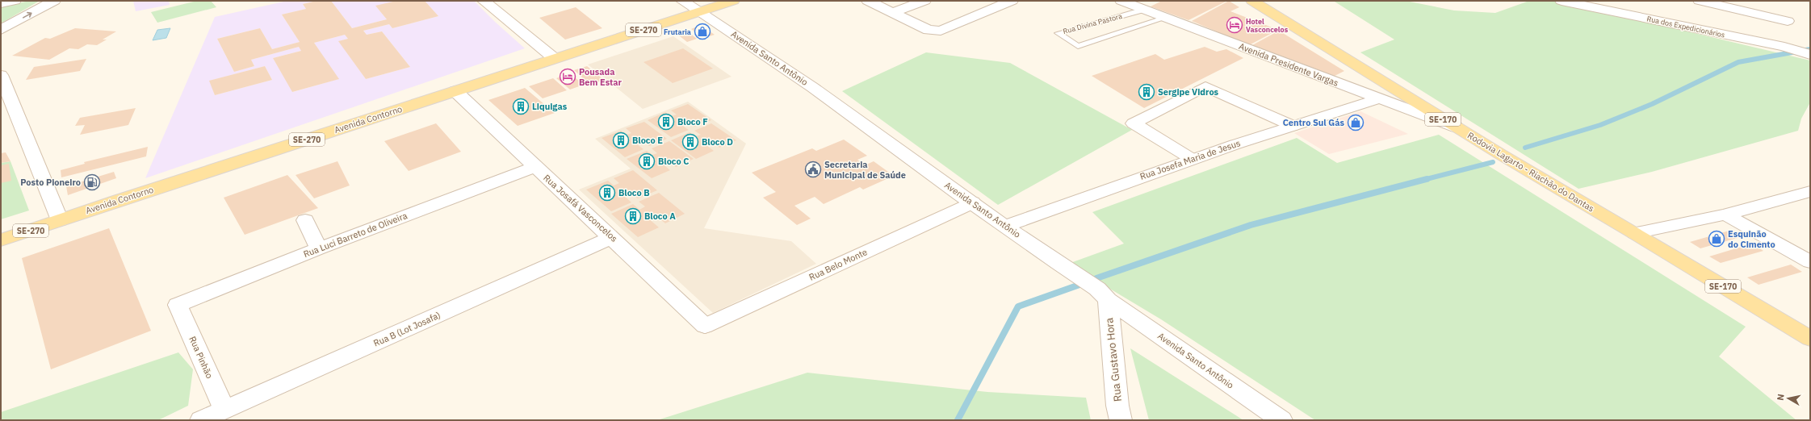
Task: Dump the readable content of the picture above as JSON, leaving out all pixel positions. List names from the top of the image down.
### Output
{
  "streets": {
    "main road": [
      "SE-270",
      "Avenida Contorno",
      "SE-170",
      "Rodovia Lagarto - Riachão do Dantas"
    ],
    "street": [
      "Rua dos Expedicionários",
      "Avenida Santo Antônio",
      "Avenida Presidente Vargas",
      "Rua Josefa Maria de Jesus",
      "Rua Josafá Vasconcelos",
      "Rua Luci Barreto de Oliveira",
      "Rua Belo Monte",
      "Rua B (Lot Josafa)",
      "Rua Pinhão",
      "Rua Gustavo Hora"
    ],
    "lane": ["Rua Divina Pastora"]
  },
  "crossings": [
    ["Rua Divina Pastora", "Avenida Presidente Vargas"],
    ["SE-270", "Avenida Contorno"],
    ["Avenida Santo Antônio", "Avenida Contorno"],
    ["Avenida Santo Antônio", "Rua Josefa Maria de Jesus"],
    ["Avenida Santo Antônio", "Rua Belo Monte"],
    ["Avenida Santo Antônio", "Rua Gustavo Hora"],
    ["Avenida Presidente Vargas", "Rua Josefa Maria de Jesus"],
    ["Avenida Presidente Vargas", "Rodovia Lagarto - Riachão do Dantas"],
    ["Avenida Contorno", "Rua Josafá Vasconcelos"],
    ["Rua Josafá Vasconcelos", "Rua Luci Barreto de Oliveira"],
    ["Rua Josafá Vasconcelos", "Rua Belo Monte"],
    ["Rua Josafá Vasconcelos", "Rua B (Lot Josafa)"],
    ["Rua Luci Barreto de Oliveira", "Rua Pinhão"],
    ["Rua B (Lot Josafa)", "Rua Pinhão"]
  ],
  "places": {
    "hotel": ["Hotel Vasconcelos", "Pousada Bem Estar"],
    "shop": ["Frutaria", "Centro Sul Gás", "Esquinão do Cimento"],
    "building": [
      "Sergipe Vidros",
      "Liquigas",
      "Bloco F",
      "Bloco E",
      "Bloco D",
      "Bloco C",
      "Bloco B",
      "Bloco A"
    ],
    "public building": ["Secretaria Municipal de Saúde"],
    "fuel station": ["Posto Pioneiro"]
  },
  "north": "left"
}
